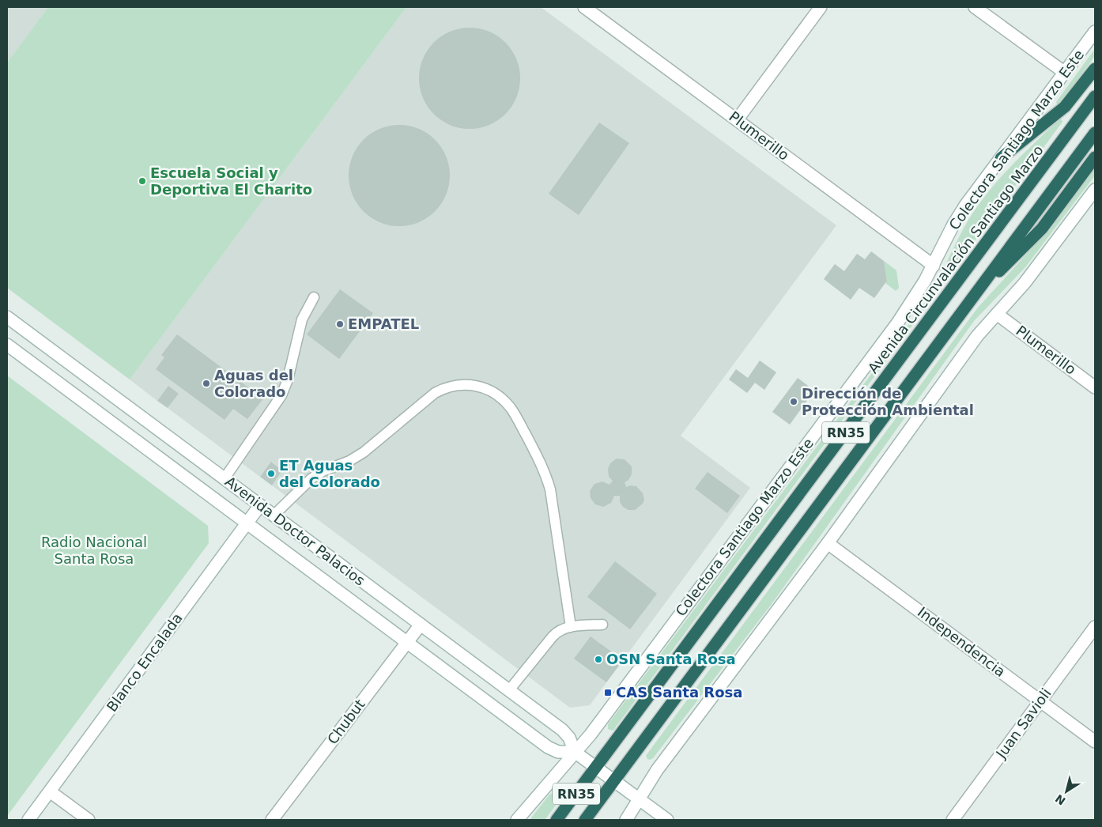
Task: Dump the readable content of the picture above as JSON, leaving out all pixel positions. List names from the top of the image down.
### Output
{
  "streets": {
    "highway": ["Avenida Circunvalación Santiago Marzo", "RN35"],
    "street": [
      "Plumerillo",
      "Colectora Santiago Marzo Este",
      "Avenida Doctor Palacios",
      "Independencia",
      "Blanco Encalada",
      "Chubut",
      "Juan Savioli"
    ]
  },
  "crossings": [
    ["Plumerillo", "Colectora Santiago Marzo Este"],
    ["Colectora Santiago Marzo Este", "Avenida Doctor Palacios"],
    ["Avenida Circunvalación Santiago Marzo", "Avenida Doctor Palacios"],
    ["RN35", "Avenida Doctor Palacios"],
    ["Avenida Doctor Palacios", "Blanco Encalada"],
    ["Avenida Doctor Palacios", "Chubut"],
    ["Independencia", "Juan Savioli"]
  ],
  "parks": ["Radio Nacional Santa Rosa"],
  "places": {
    "other": [
      "Escuela Social y Deportiva El Charito",
      "EMPATEL",
      "Aguas del Colorado",
      "Dirección de Protección Ambiental",
      "ET Aguas del Colorado",
      "OSN Santa Rosa"
    ],
    "transit": ["CAS Santa Rosa"]
  },
  "north": "bottom left"
}
